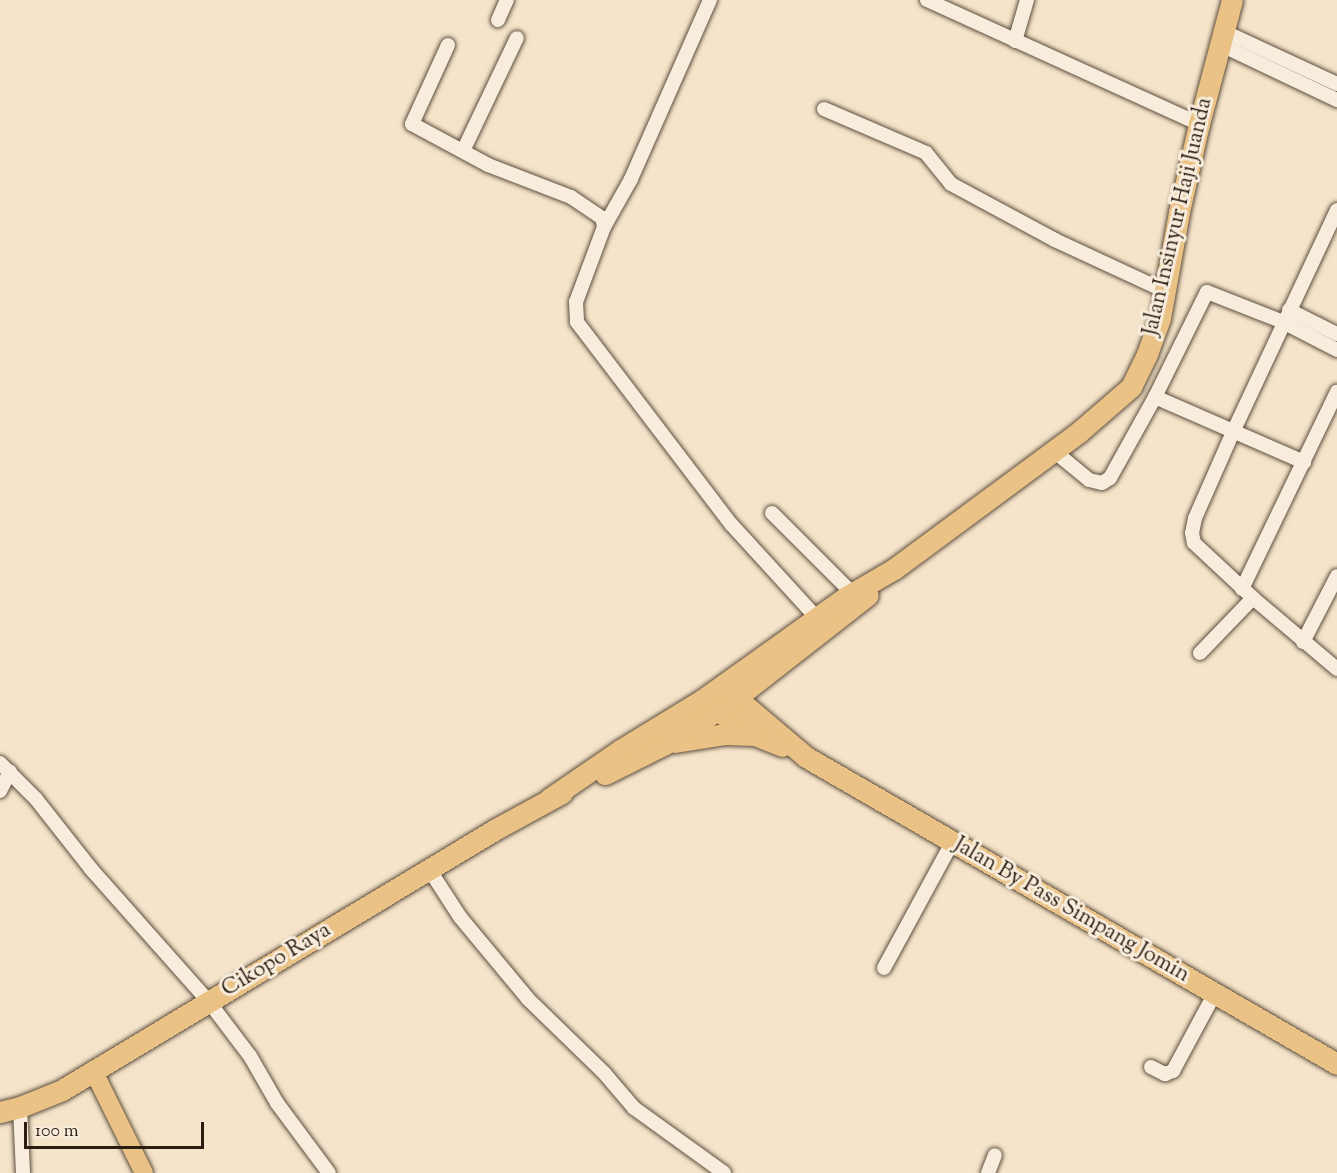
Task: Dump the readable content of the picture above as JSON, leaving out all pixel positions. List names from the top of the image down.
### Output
{
  "streets": {
    "highway": ["Jalan Insinyur Haji Juanda", "Jalan By Pass Simpang Jomin", "Cikopo Raya"]
  },
  "crossings": [
    ["Jalan Insinyur Haji Juanda", "Jalan By Pass Simpang Jomin"],
    ["Jalan By Pass Simpang Jomin", "Cikopo Raya"]
  ],
  "scale_bar": "100 m"
}
